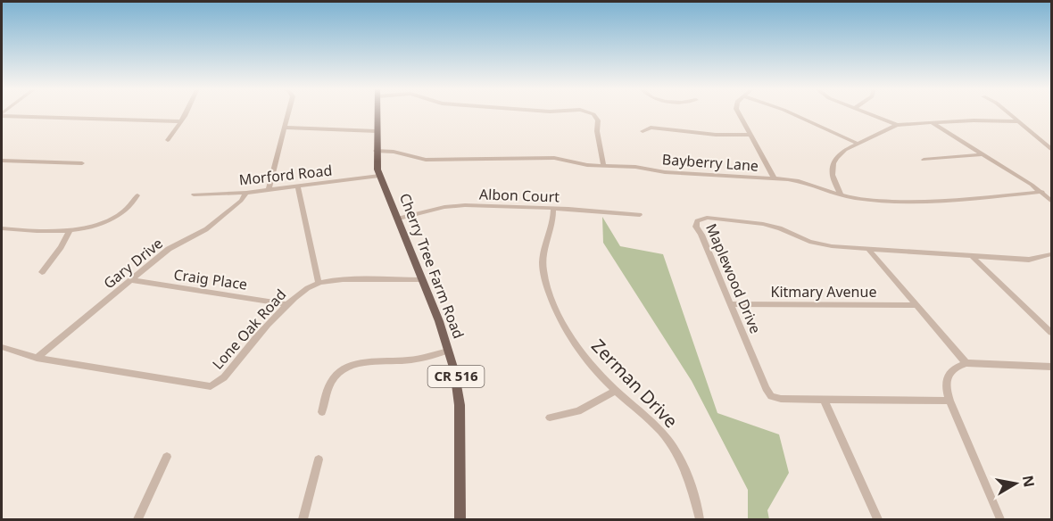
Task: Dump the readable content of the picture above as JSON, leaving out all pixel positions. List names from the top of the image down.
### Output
{
  "streets": {
    "main road": ["Cherry Tree Farm Road", "CR 516"],
    "street": [
      "Bayberry Lane",
      "Morford Road",
      "Albon Court",
      "Gary Drive",
      "Maplewood Drive",
      "Craig Place",
      "Kitmary Avenue",
      "Lone Oak Road",
      "Zerman Drive"
    ]
  },
  "crossings": [
    ["Bayberry Lane", "Cherry Tree Farm Road"],
    ["Morford Road", "Gary Drive"],
    ["Morford Road", "Cherry Tree Farm Road"],
    ["Albon Court", "Cherry Tree Farm Road"],
    ["Albon Court", "Zerman Drive"],
    ["Gary Drive", "Craig Place"],
    ["Gary Drive", "Lone Oak Road"],
    ["Cherry Tree Farm Road", "Lone Oak Road"],
    ["Maplewood Drive", "Kitmary Avenue"],
    ["Craig Place", "Lone Oak Road"]
  ],
  "north": "right"
}
